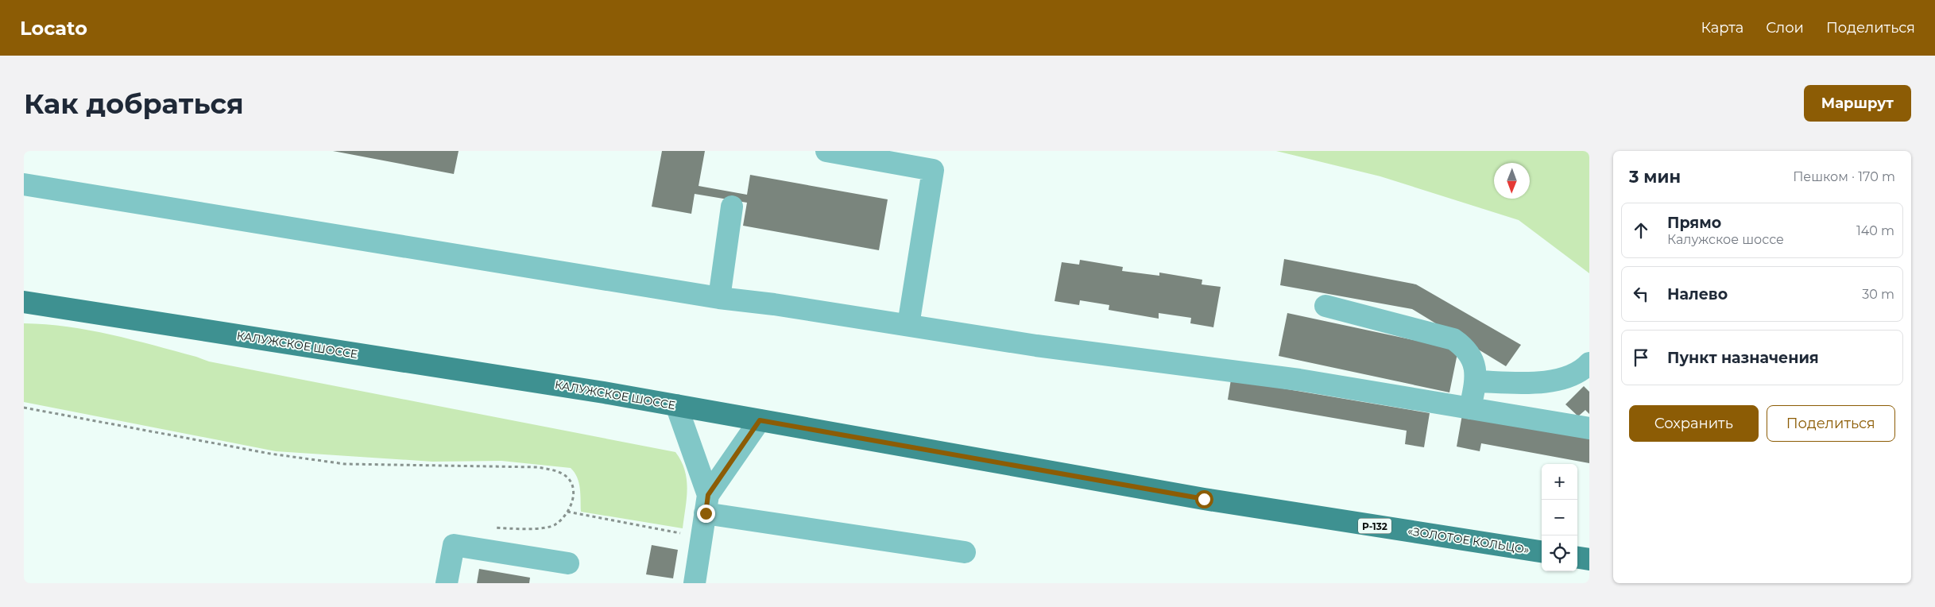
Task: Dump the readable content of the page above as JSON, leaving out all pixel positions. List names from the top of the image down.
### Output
{
  "streets": {
    "main road": ["КАЛУЖСКОЕ ШОССЕ", "Р-132", "«ЗОЛОТОЕ КОЛЬЦО»"]
  },
  "crossings": [
    ["КАЛУЖСКОЕ ШОССЕ", "«ЗОЛОТОЕ КОЛЬЦО»"]
  ],
  "north": "bottom",
  "page": {
    "header": "Locato",
    "nav": ["Карта", "Слои", "Поделиться"],
    "buttons": [
      "Маршрут",
      ["Сохранить", "Поделиться"]
    ],
    "title": "Как добраться",
    "heading": ["3 мин", "Пешком · 170 m"],
    "list": [
      ["Прямо", "Калужское шоссе", "140 m"],
      ["Налево", "30 m"],
      "Пункт назначения"
    ],
    "map_buttons": ["+", "−"]
  }
}
